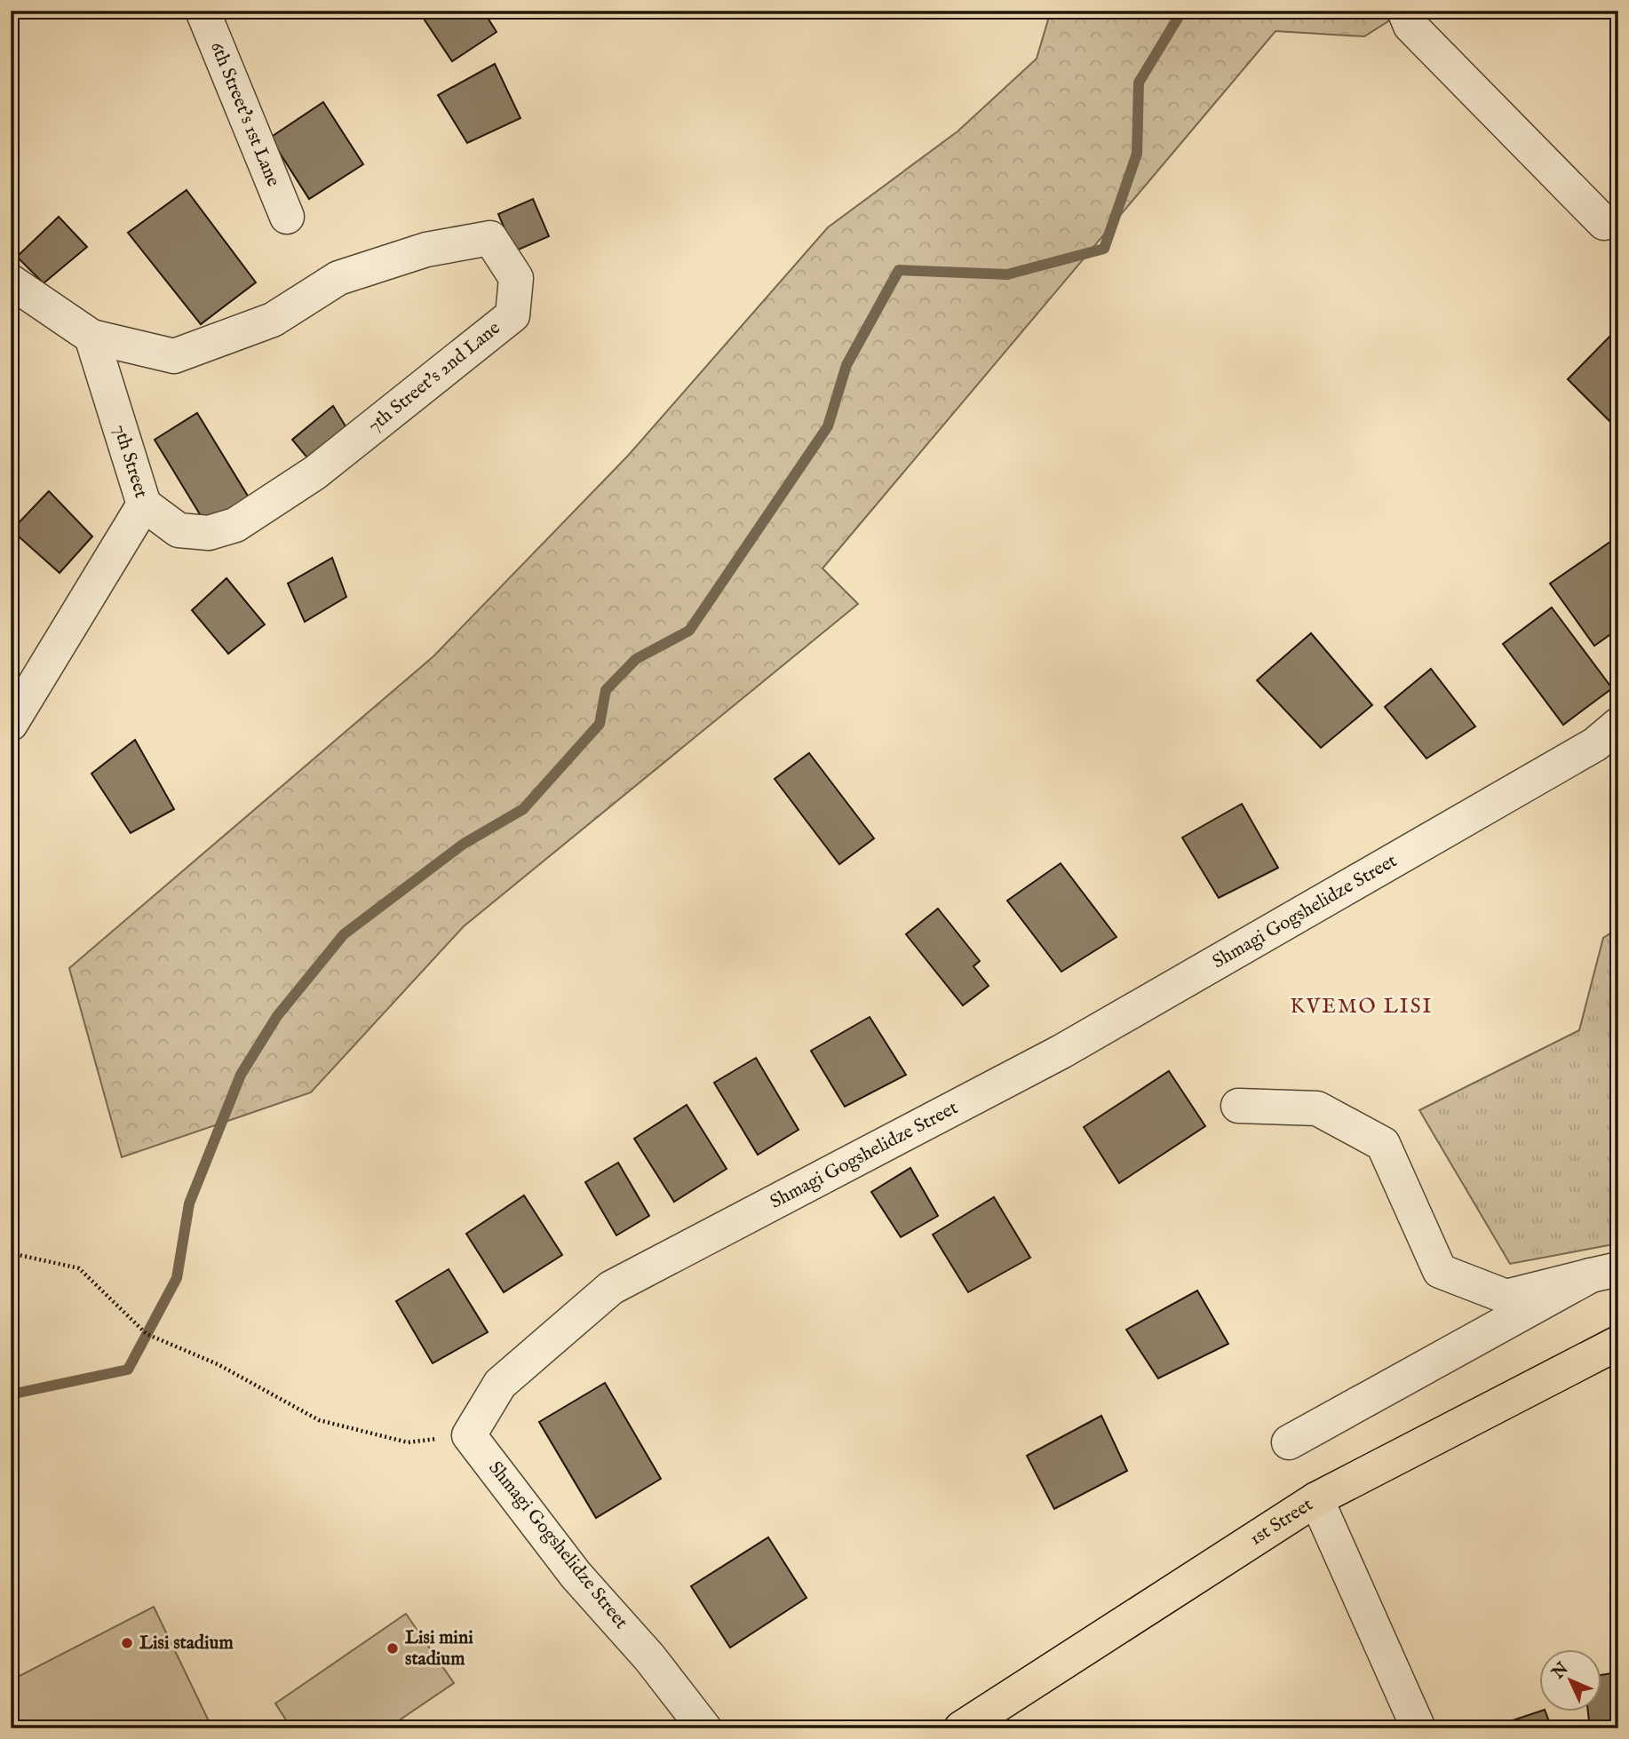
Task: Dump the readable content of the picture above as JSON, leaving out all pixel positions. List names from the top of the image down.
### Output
{
  "streets": {
    "main road": ["1st Street"],
    "street": [
      "6th Street's 1st Lane",
      "7th Street's 2nd Lane",
      "7th Street",
      "Shmagi Gogshelidze Street"
    ]
  },
  "crossings": [
    ["7th Street's 2nd Lane", "7th Street"]
  ],
  "districts": ["KVEMO LISI"],
  "places": ["Lisi stadium", "Lisi mini stadium"],
  "north": "top left"
}
